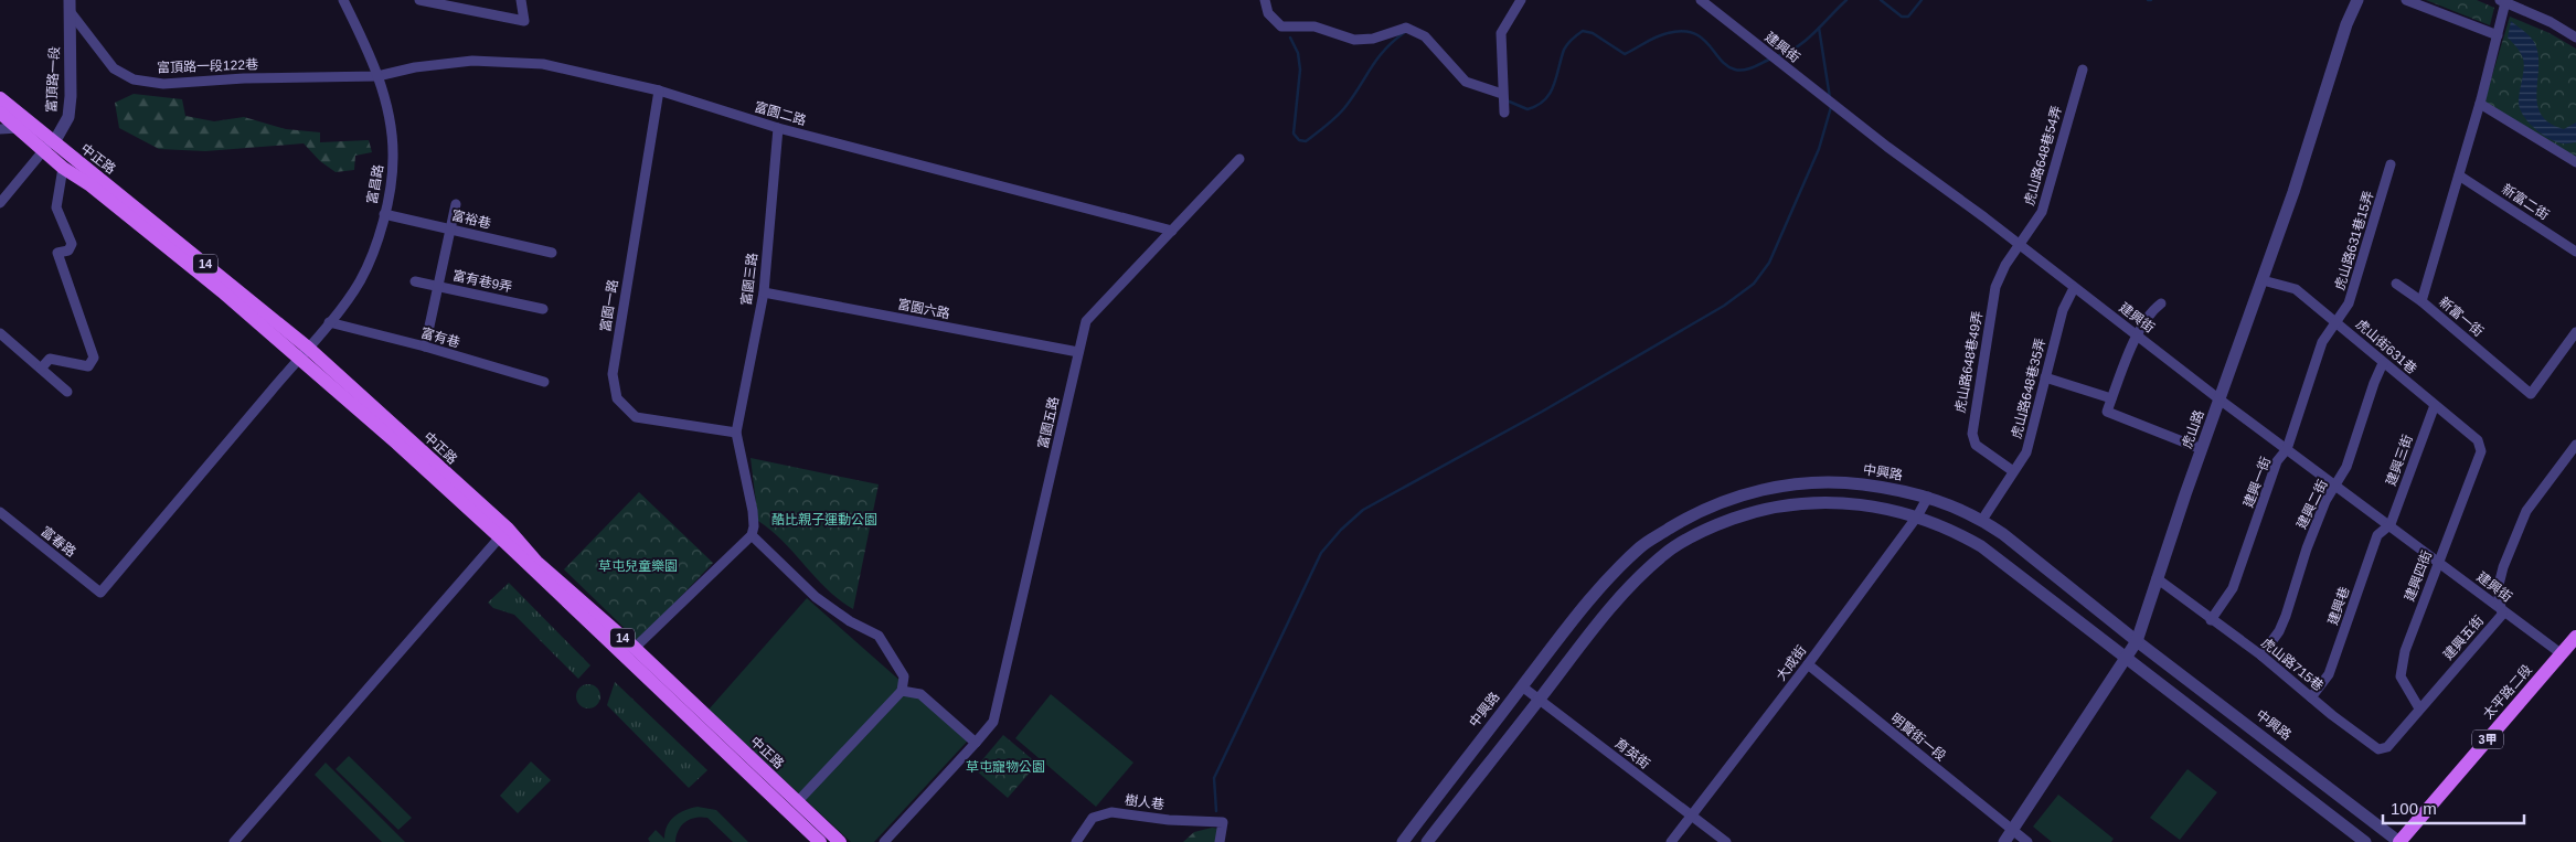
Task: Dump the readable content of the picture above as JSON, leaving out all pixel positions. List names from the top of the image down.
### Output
{
  "streets": {
    "main road": [
      "中正路",
      "14",
      "太平路二段",
      "3甲"
    ],
    "street": [
      "建興街",
      "富頂路一段122巷",
      "富頂路一段",
      "富園二路",
      "虎山路648巷54弄",
      "富昌路",
      "新富二街",
      "富裕巷",
      "虎山路631巷15弄",
      "富園三路",
      "富有巷9弄",
      "富園一路",
      "富園六路",
      "新富一街",
      "富有巷",
      "虎山街631巷",
      "虎山路648巷49弄",
      "虎山路648巷35弄",
      "富園五路",
      "虎山路",
      "建興三街",
      "中興路",
      "建興一街",
      "建興二街",
      "富春路",
      "建興四街",
      "建興巷",
      "建興五街",
      "大成街",
      "虎山路715巷",
      "明賢街一段",
      "育英街",
      "樹人巷"
    ]
  },
  "crossings": [
    ["建興街", "虎山路648巷54弄"],
    ["建興街", "虎山路648巷49弄"],
    ["建興街", "虎山路648巷35弄"],
    ["建興街", "虎山路"],
    ["建興街", "建興三街"],
    ["建興街", "建興一街"],
    ["建興街", "建興二街"],
    ["建興街", "建興四街"],
    ["建興街", "建興巷"],
    ["建興街", "建興五街"],
    ["建興街", "太平路二段"],
    ["富頂路一段122巷", "富頂路一段"],
    ["富頂路一段122巷", "富園二路"],
    ["富頂路一段122巷", "富昌路"],
    ["富頂路一段", "中正路"],
    ["富園二路", "富昌路"],
    ["富園二路", "富園三路"],
    ["富園二路", "富園一路"],
    ["富園二路", "富園五路"],
    ["虎山路648巷54弄", "虎山路648巷49弄"],
    ["中正路", "富昌路"],
    ["富昌路", "富裕巷"],
    ["富昌路", "富有巷"],
    ["富昌路", "富春路"],
    ["新富二街", "新富一街"],
    ["虎山路631巷15弄", "虎山街631巷"],
    ["虎山路631巷15弄", "建興一街"],
    ["富園三路", "富園一路"],
    ["富園三路", "富園六路"],
    ["富園六路", "富園五路"],
    ["虎山街631巷", "虎山路"],
    ["虎山街631巷", "建興三街"],
    ["虎山街631巷", "建興一街"],
    ["虎山街631巷", "建興二街"],
    ["虎山街631巷", "建興四街"],
    ["虎山路648巷49弄", "虎山路648巷35弄"],
    ["虎山路648巷35弄", "中興路"],
    ["虎山路", "中興路"],
    ["虎山路", "虎山路715巷"],
    ["虎山路", "明賢街一段"],
    ["建興三街", "建興巷"],
    ["中興路", "大成街"],
    ["中興路", "太平路二段"],
    ["中興路", "育英街"],
    ["建興一街", "虎山路715巷"],
    ["建興二街", "虎山路715巷"],
    ["建興四街", "建興五街"],
    ["建興巷", "虎山路715巷"],
    ["建興五街", "虎山路715巷"],
    ["大成街", "明賢街一段"],
    ["大成街", "育英街"]
  ],
  "parks": ["酷比親子運動公園", "草屯兒童樂園", "草屯寵物公園"],
  "scale_bar": "100 m"
}
